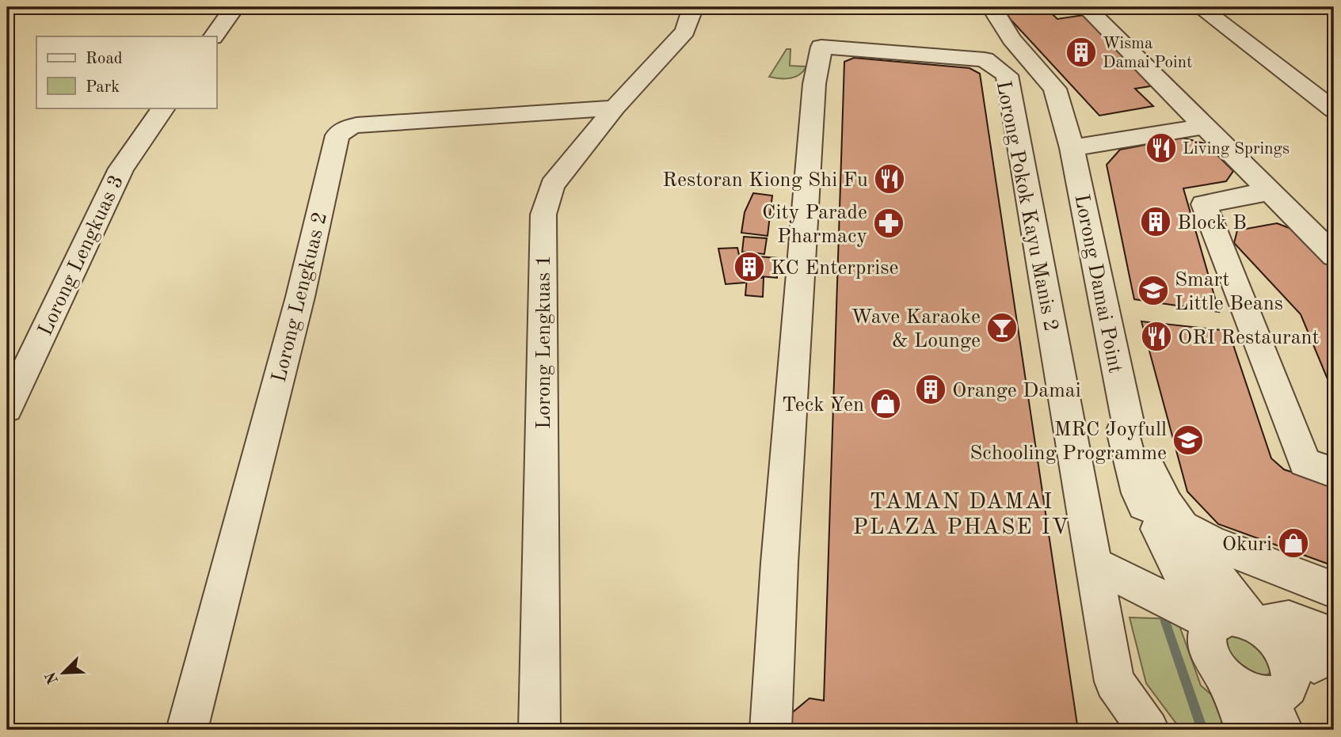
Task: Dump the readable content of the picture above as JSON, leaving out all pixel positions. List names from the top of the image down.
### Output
{
  "streets": {
    "street": [
      "Lorong Pokok Kayu Manis 2",
      "Lorong Lengkuas 3",
      "Lorong Damai Point",
      "Lorong Lengkuas 2",
      "Lorong Lengkuas 1"
    ]
  },
  "crossings": [
    ["Lorong Lengkuas 2", "Lorong Lengkuas 1"]
  ],
  "districts": ["TAMAN DAMAI PLAZA PHASE IV"],
  "places": {
    "building": [
      "Wisma Damai Point",
      "Block B",
      "KC Enterprise",
      "Orange Damai"
    ],
    "restaurant": ["Living Springs", "Restoran Kiong Shi Fu", "ORI Restaurant"],
    "pharmacy": ["City Parade Pharmacy"],
    "school or university": ["Smart Little Beans", "MRC Joyfull Schooling Programme"],
    "bar": ["Wave Karaoke & Lounge"],
    "shop": ["Teck Yen", "Okuri"]
  },
  "legend": ["Road", "Park"],
  "north": "bottom left"
}
